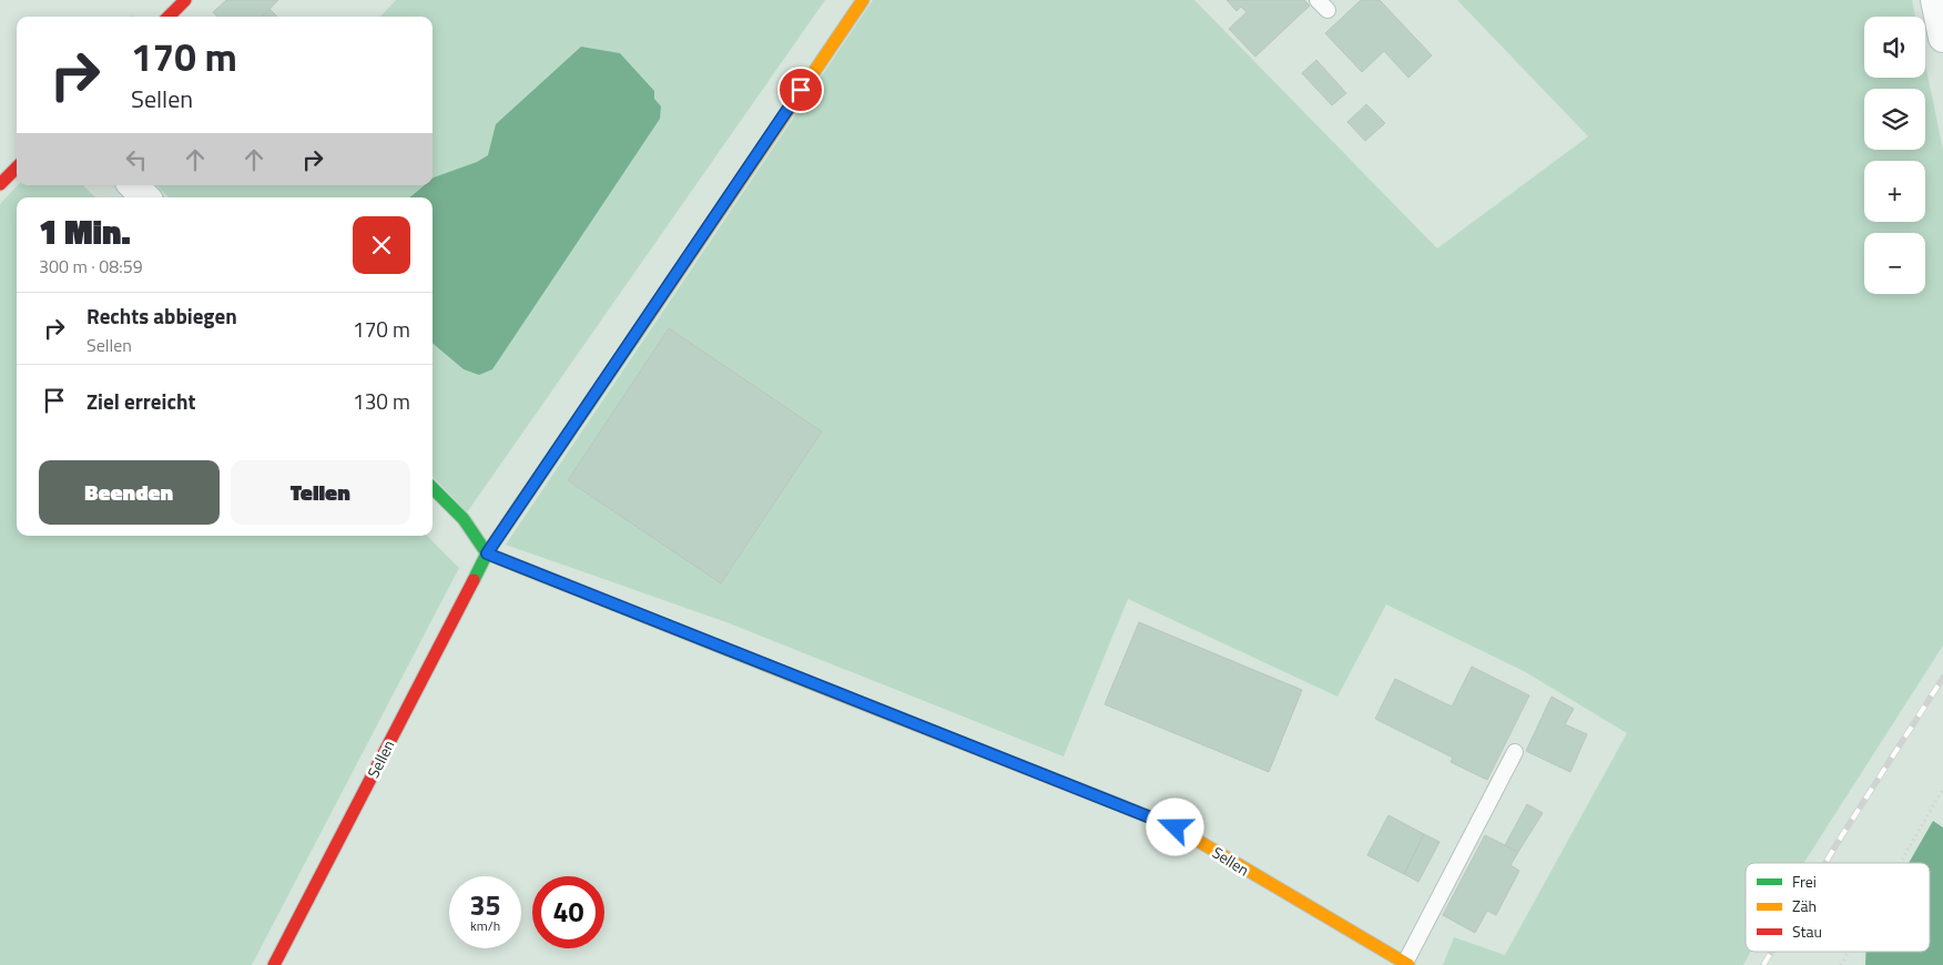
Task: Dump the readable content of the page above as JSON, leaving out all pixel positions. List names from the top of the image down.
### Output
{
  "streets": {
    "street": ["Sellen"]
  },
  "legend": ["Frei", "Zäh", "Stau"],
  "page": {
    "map_buttons": ["+", "−"],
    "turn": ["170 m", "Sellen"],
    "heading": ["1 Min.", "300 m · 08:59"],
    "list": [
      {
        "name": "Rechts abbiegen",
        "note": "Sellen",
        "value": "170 m"
      },
      {
        "name": "Ziel erreicht",
        "value": "130 m"
      }
    ],
    "buttons": ["Beenden", "Teilen"],
    "speed": "35 km/h",
    "limit": "40"
  }
}
